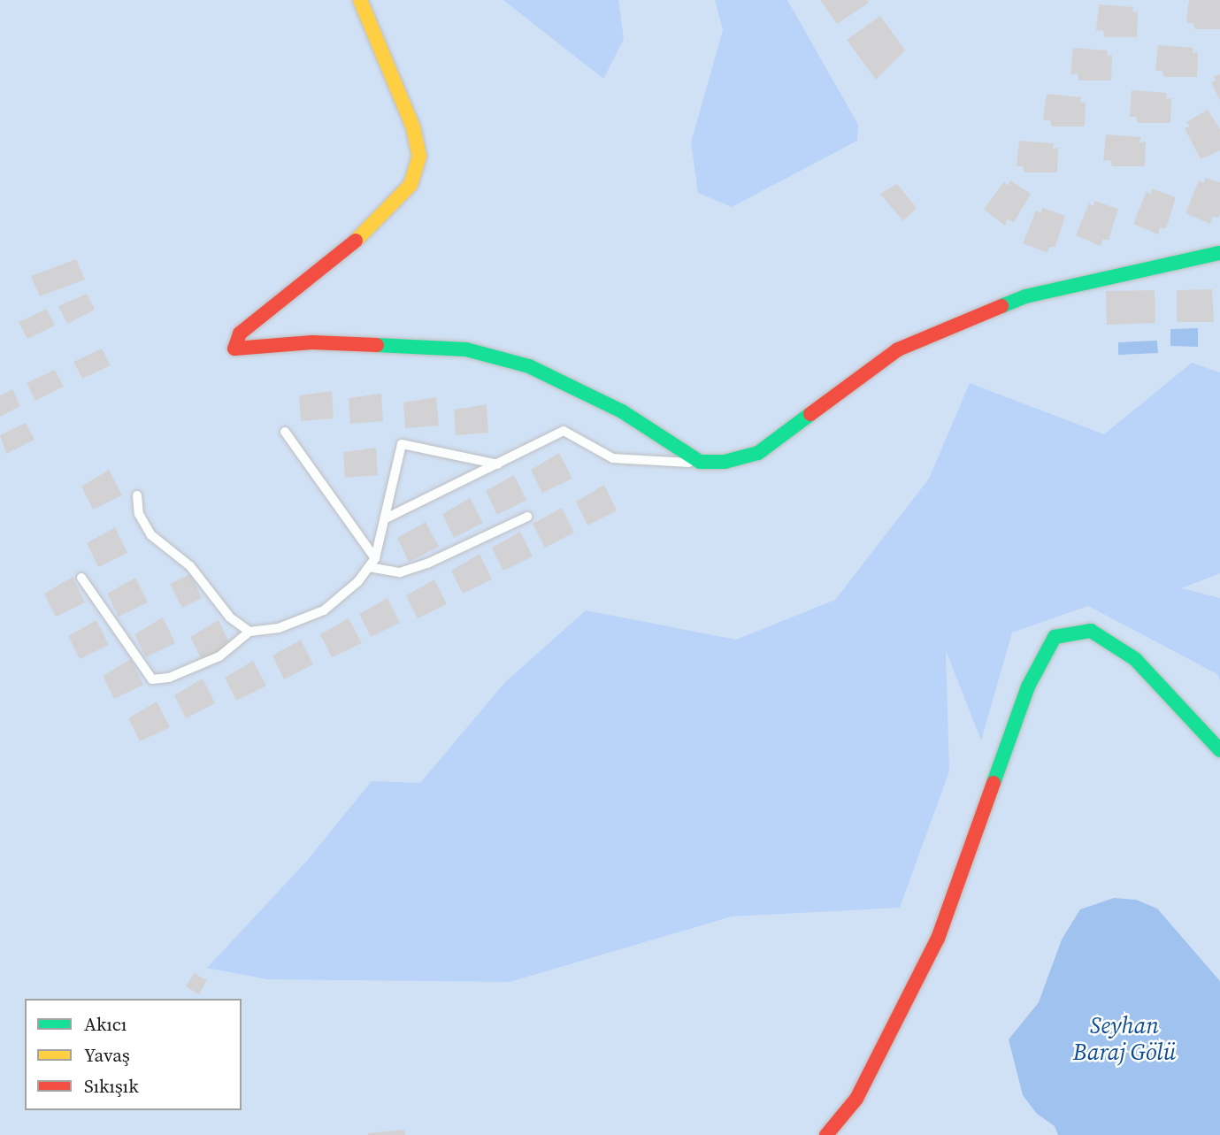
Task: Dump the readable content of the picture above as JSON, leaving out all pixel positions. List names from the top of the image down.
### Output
{
  "water": ["Seyhan Baraj Gölü"],
  "legend": ["Akıcı", "Yavaş", "Sıkışık"]
}
